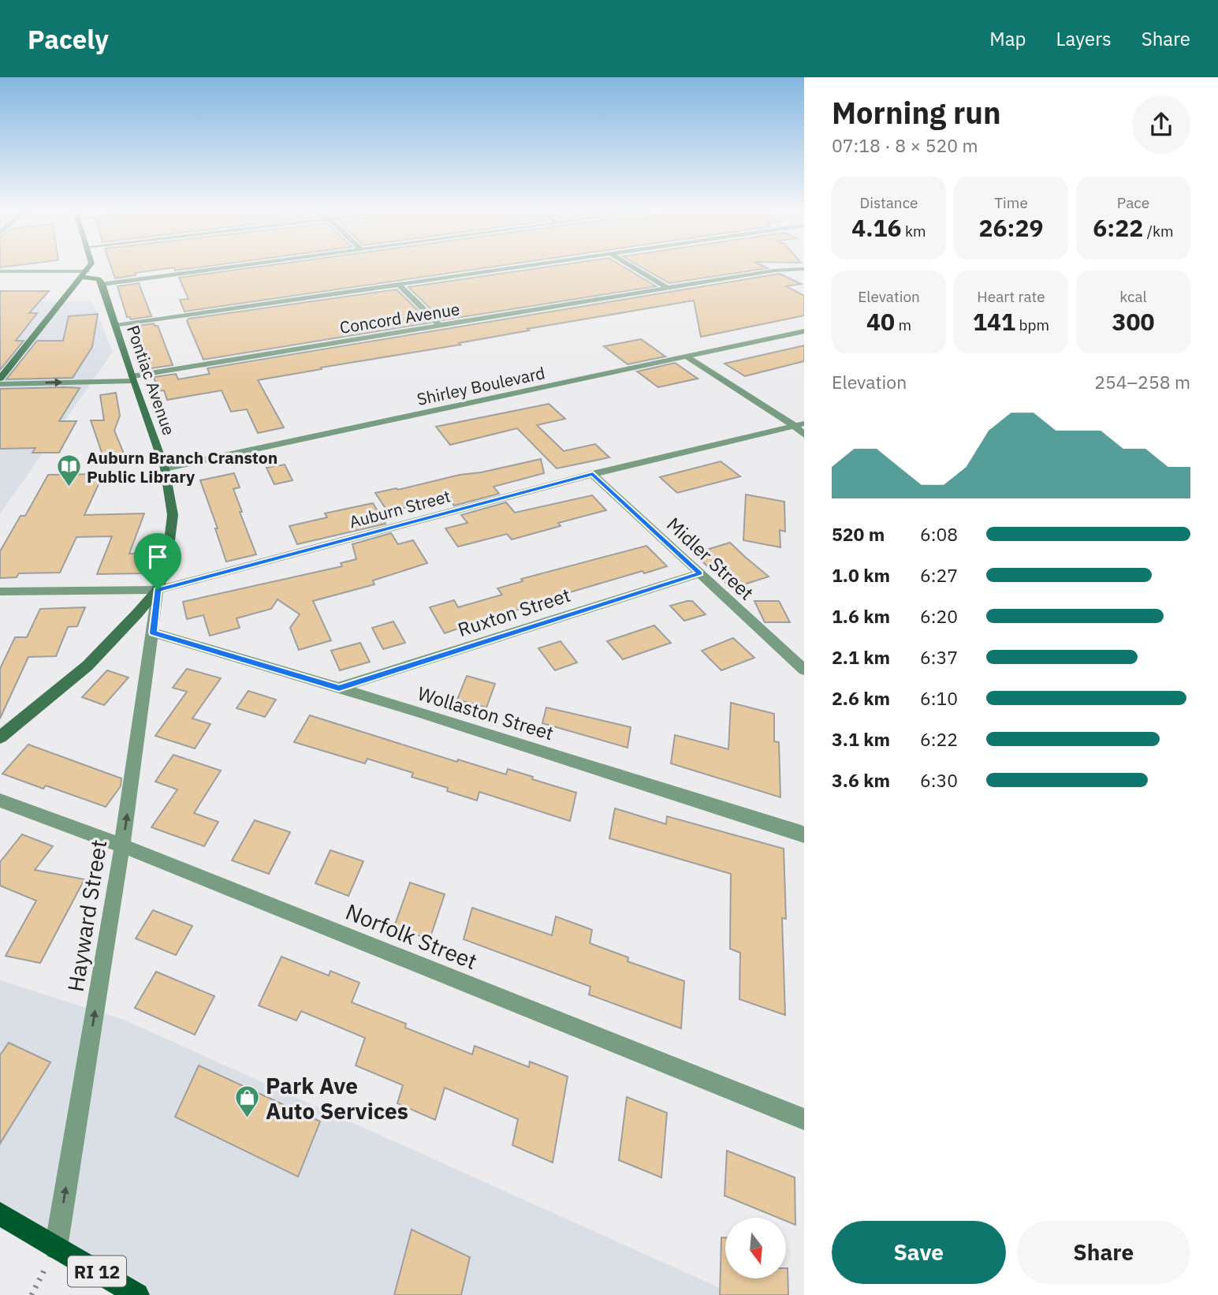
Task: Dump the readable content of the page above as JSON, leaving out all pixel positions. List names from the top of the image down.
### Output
{
  "streets": {
    "main road": ["RI 12"],
    "street": [
      "Concord Avenue",
      "Pontiac Avenue",
      "Shirley Boulevard",
      "Auburn Street",
      "Midler Street",
      "Ruxton Street",
      "Wollaston Street",
      "Hayward Street",
      "Norfolk Street"
    ]
  },
  "crossings": [
    ["Concord Avenue", "Pontiac Avenue"],
    ["Pontiac Avenue", "Shirley Boulevard"],
    ["Pontiac Avenue", "Auburn Street"],
    ["Pontiac Avenue", "Hayward Street"],
    ["Auburn Street", "Midler Street"],
    ["Auburn Street", "Hayward Street"],
    ["Midler Street", "Ruxton Street"],
    ["Ruxton Street", "Wollaston Street"],
    ["Wollaston Street", "Hayward Street"],
    ["Hayward Street", "Norfolk Street"],
    ["Hayward Street", "RI 12"]
  ],
  "one_way": ["Hayward Street"],
  "places": {
    "library": ["Auburn Branch Cranston Public Library"],
    "shop": ["Park Ave Auto Services"]
  },
  "north": "bottom",
  "page": {
    "header": "Pacely",
    "nav": ["Map", "Layers", "Share"],
    "heading": ["Morning run", "07:18 · 8 × 520 m"],
    "stats": [
      ["Distance", "4.16 km"],
      ["Time", "26:29"],
      ["Pace", "6:22 /km"],
      ["Elevation", "40 m"],
      ["Heart rate", "141 bpm"],
      ["kcal", "300"]
    ],
    "chart": ["Elevation", "254–258 m"],
    "list": [
      {
        "name": "520 m",
        "note": "6:08"
      },
      {
        "name": "1.0 km",
        "note": "6:27"
      },
      {
        "name": "1.6 km",
        "note": "6:20"
      },
      {
        "name": "2.1 km",
        "note": "6:37"
      },
      {
        "name": "2.6 km",
        "note": "6:10"
      },
      {
        "name": "3.1 km",
        "note": "6:22"
      },
      {
        "name": "3.6 km",
        "note": "6:30"
      }
    ],
    "buttons": ["Save", "Share"]
  }
}
